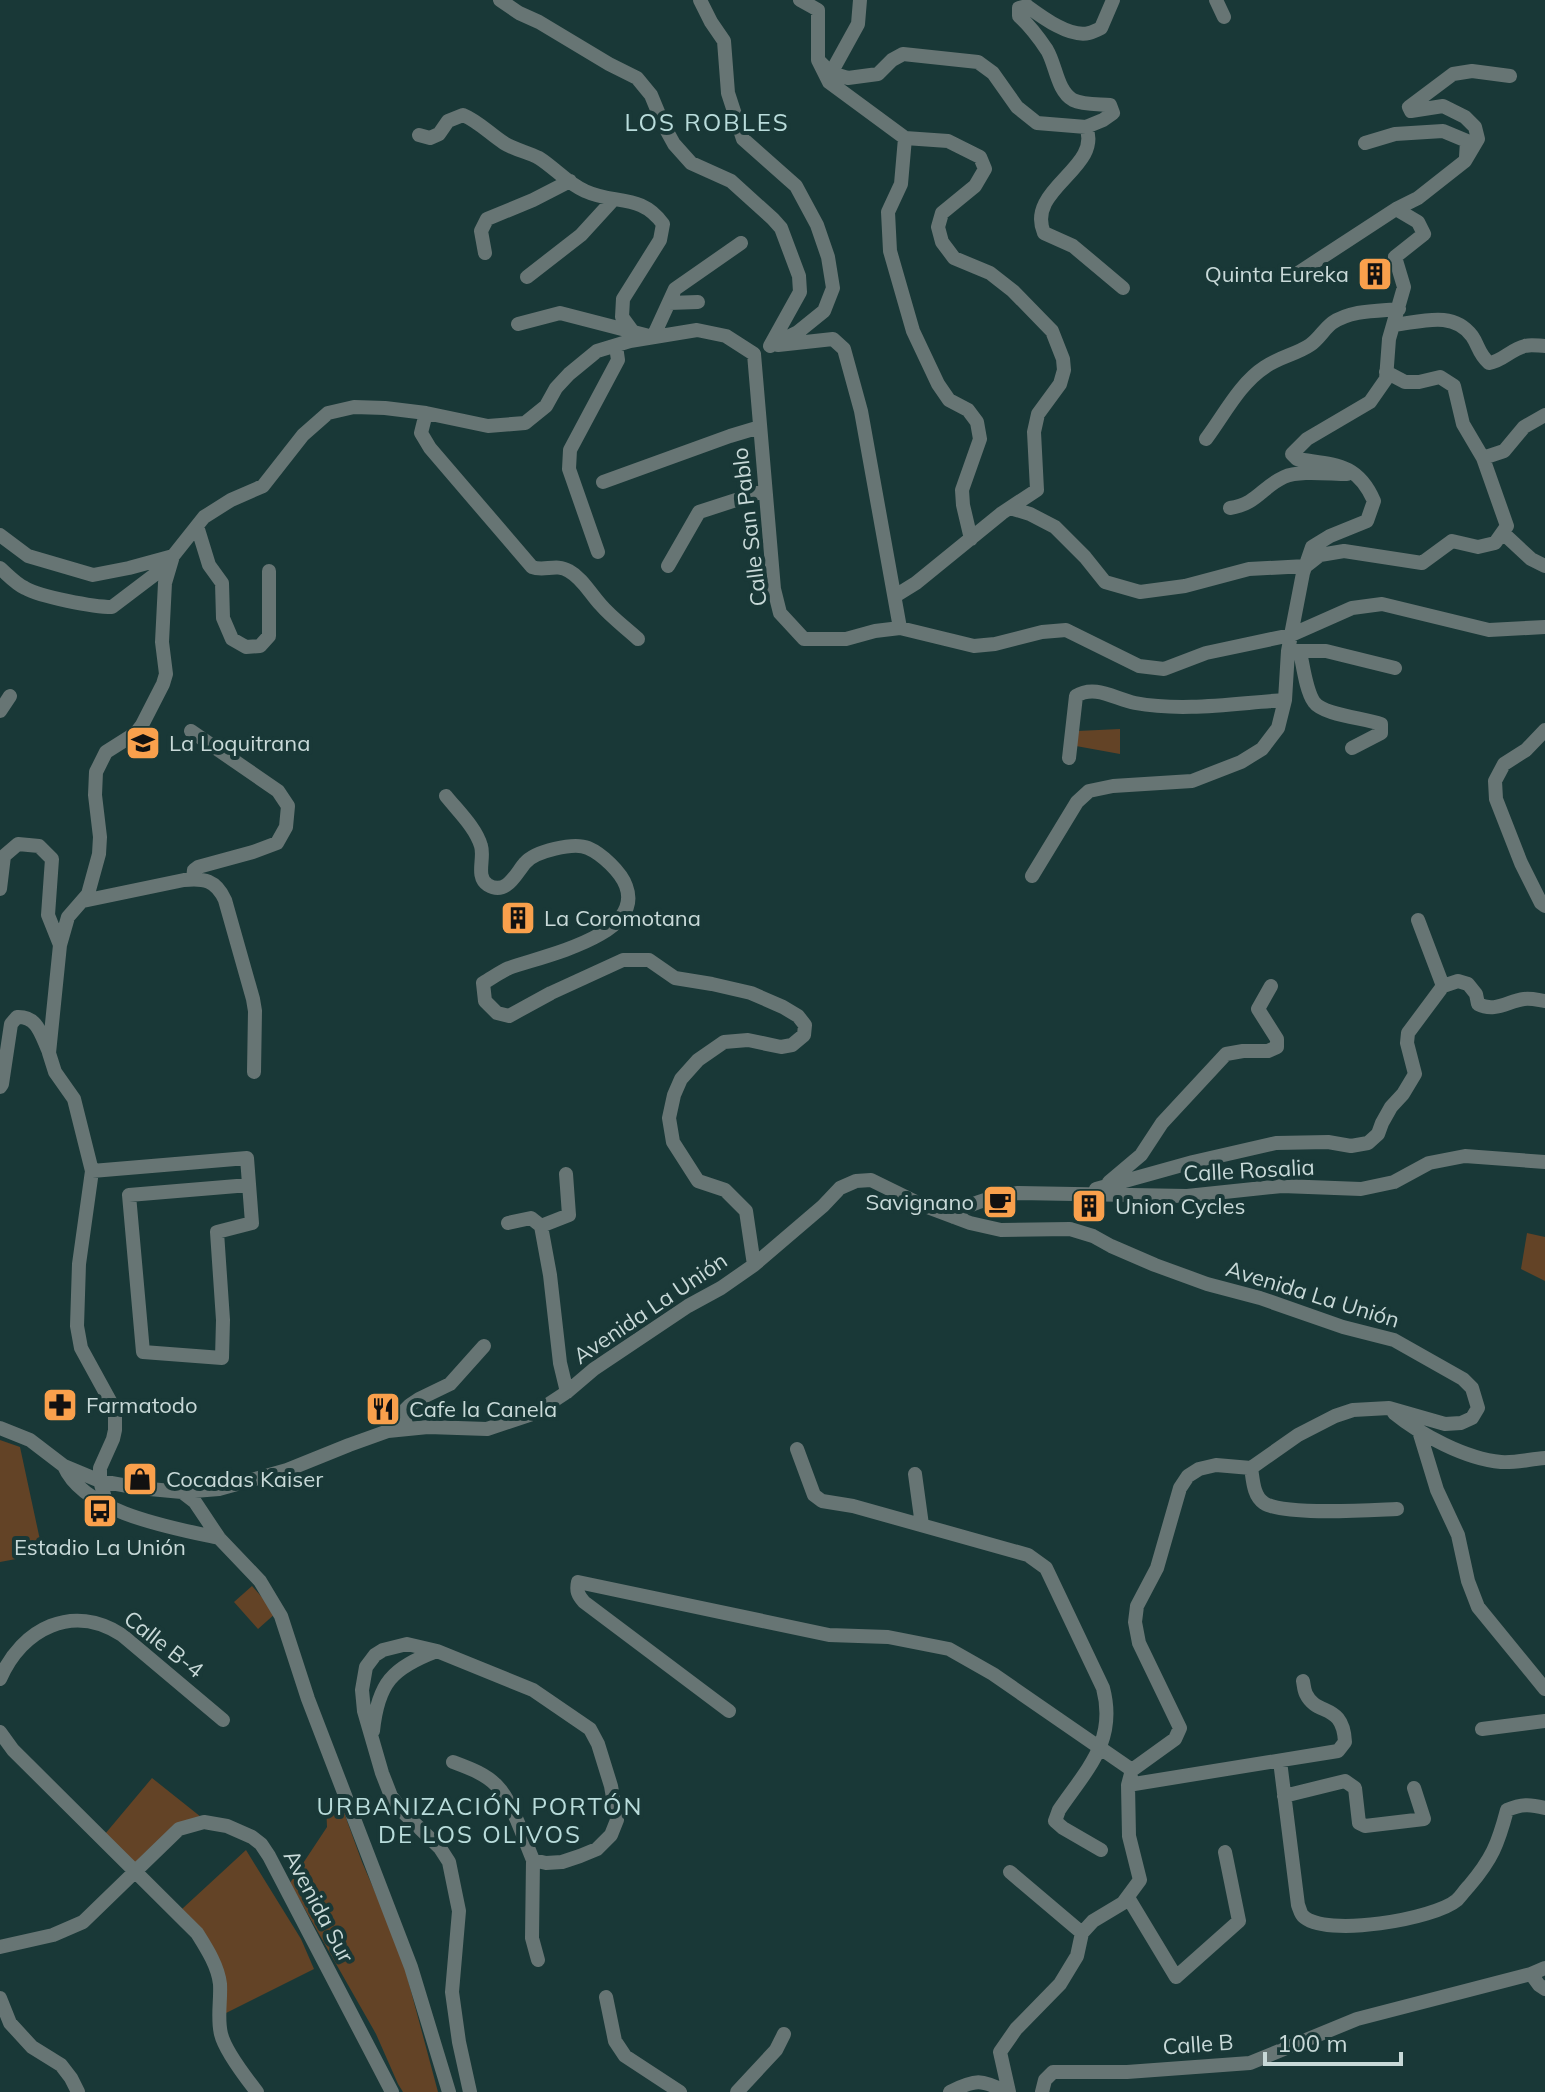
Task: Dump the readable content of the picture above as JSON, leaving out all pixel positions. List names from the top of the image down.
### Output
{
  "streets": {
    "street": [
      "Calle San Pablo",
      "Calle Rosalia",
      "Avenida La Unión",
      "Calle B-4",
      "Avenida Sur",
      "Calle B"
    ]
  },
  "crossings": [
    ["Calle Rosalia", "Avenida La Unión"]
  ],
  "districts": ["LOS ROBLES", "URBANIZACIÓN PORTÓN DE LOS OLIVOS"],
  "places": {
    "building": ["Quinta Eureka", "La Coromotana", "Union Cycles"],
    "school or university": ["La Loquitrana"],
    "cafe": ["Savignano"],
    "pharmacy": ["Farmatodo"],
    "restaurant": ["Cafe la Canela"],
    "shop": ["Cocadas Kaiser"],
    "bus stop": ["Estadio La Unión"]
  },
  "scale_bar": "100 m"
}
